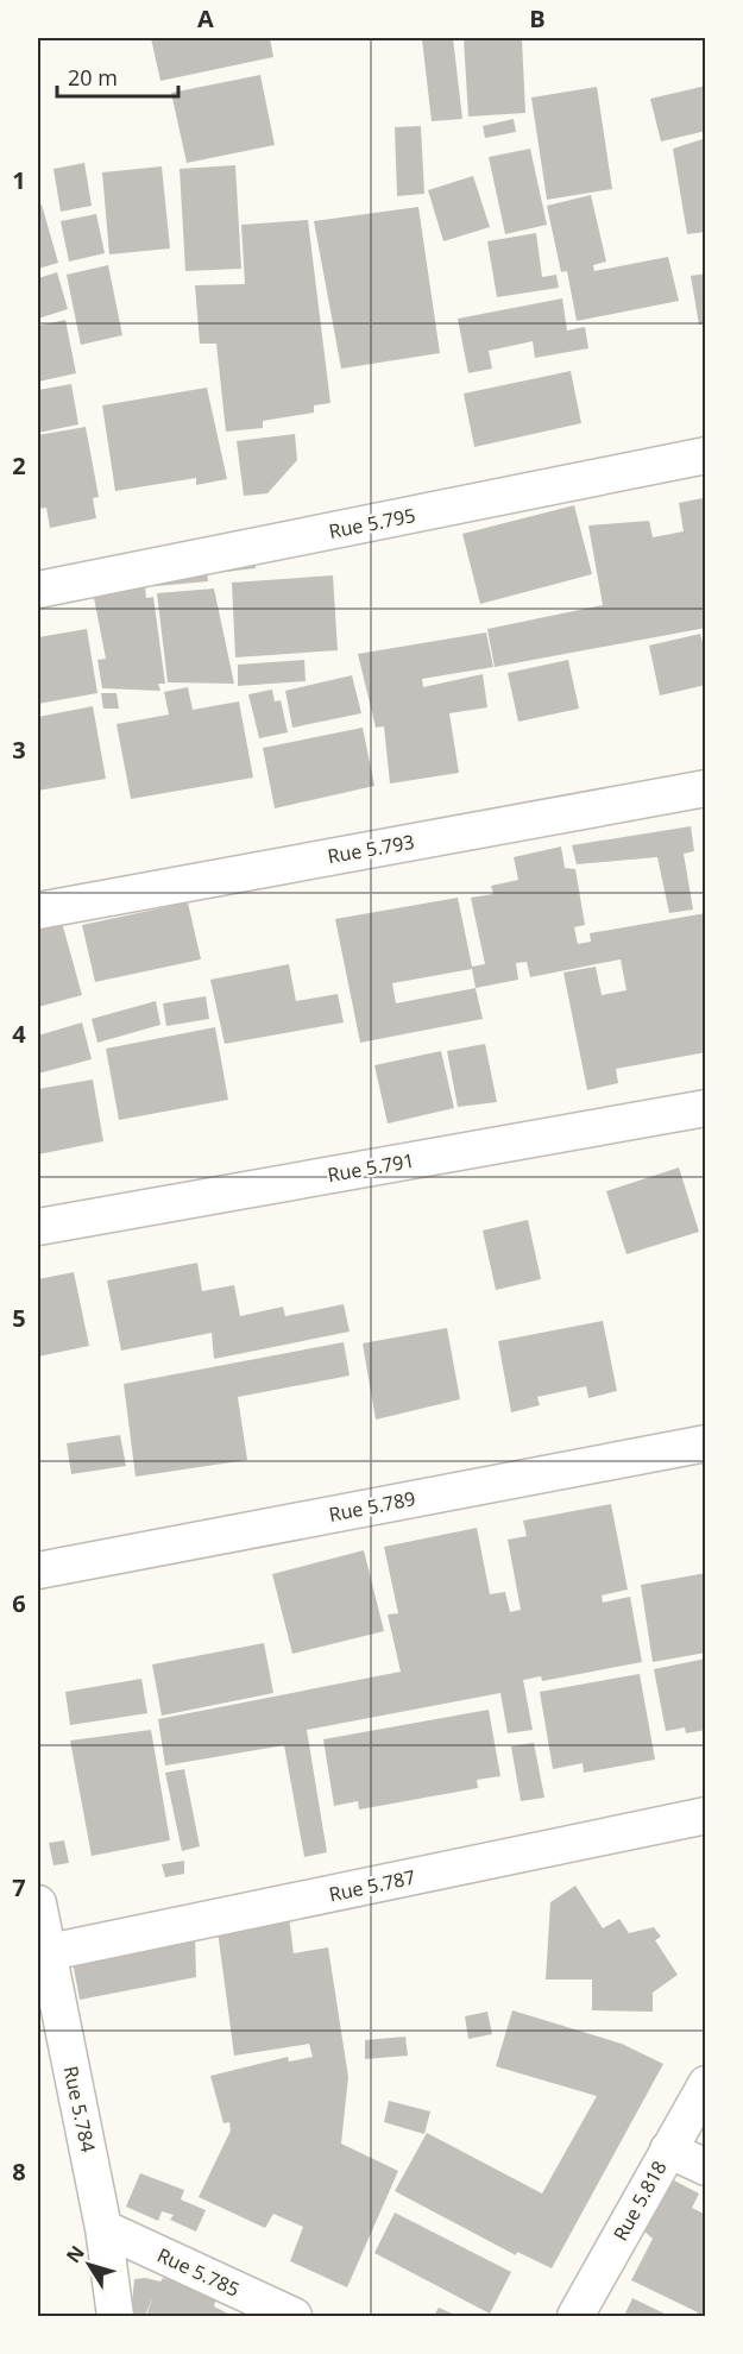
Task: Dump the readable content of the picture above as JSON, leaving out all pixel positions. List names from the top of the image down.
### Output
{
  "streets": {
    "street": [
      "Rue 5.795",
      "Rue 5.793",
      "Rue 5.791",
      "Rue 5.789",
      "Rue 5.787",
      "Rue 5.784",
      "Rue 5.818",
      "Rue 5.785"
    ]
  },
  "crossings": [
    ["Rue 5.787", "Rue 5.784"],
    ["Rue 5.784", "Rue 5.785"]
  ],
  "scale_bar": "20 m",
  "north": "top left",
  "grid": {
    "columns": ["A", "B"],
    "rows": [
      "1",
      "2",
      "3",
      "4",
      "5",
      "6",
      "7",
      "8"
    ]
  }
}
